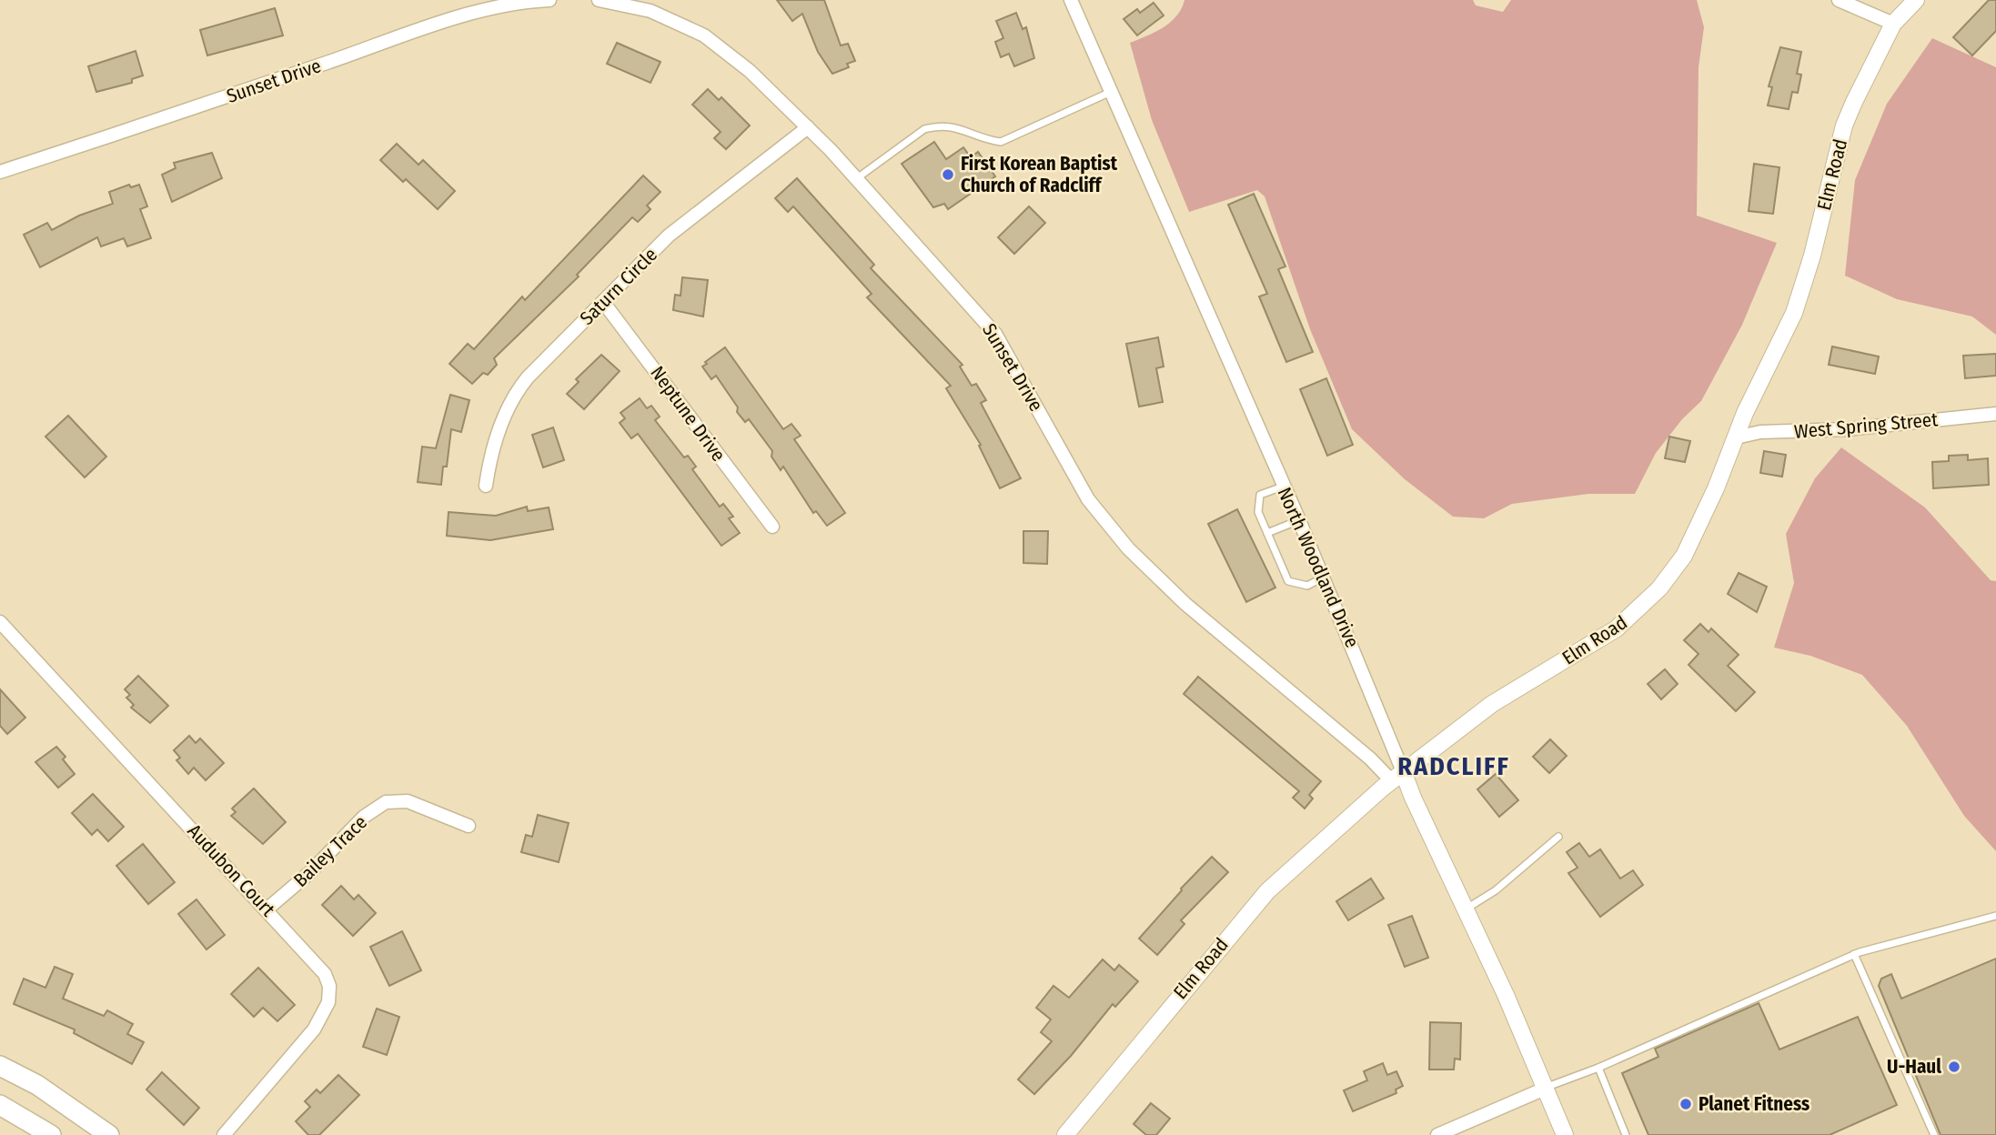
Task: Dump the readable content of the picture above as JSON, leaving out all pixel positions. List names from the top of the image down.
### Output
{
  "streets": {
    "street": [
      "Sunset Drive",
      "Elm Road",
      "Saturn Circle",
      "Neptune Drive",
      "West Spring Street",
      "North Woodland Drive",
      "Bailey Trace",
      "Audubon Court"
    ]
  },
  "crossings": [
    ["Sunset Drive", "Elm Road"],
    ["Sunset Drive", "Saturn Circle"],
    ["Sunset Drive", "North Woodland Drive"],
    ["Elm Road", "West Spring Street"],
    ["Elm Road", "North Woodland Drive"],
    ["Saturn Circle", "Neptune Drive"],
    ["Bailey Trace", "Audubon Court"]
  ],
  "districts": ["RADCLIFF"],
  "places": ["First Korean Baptist Church of Radcliff", "U-Haul", "Planet Fitness"]
}
